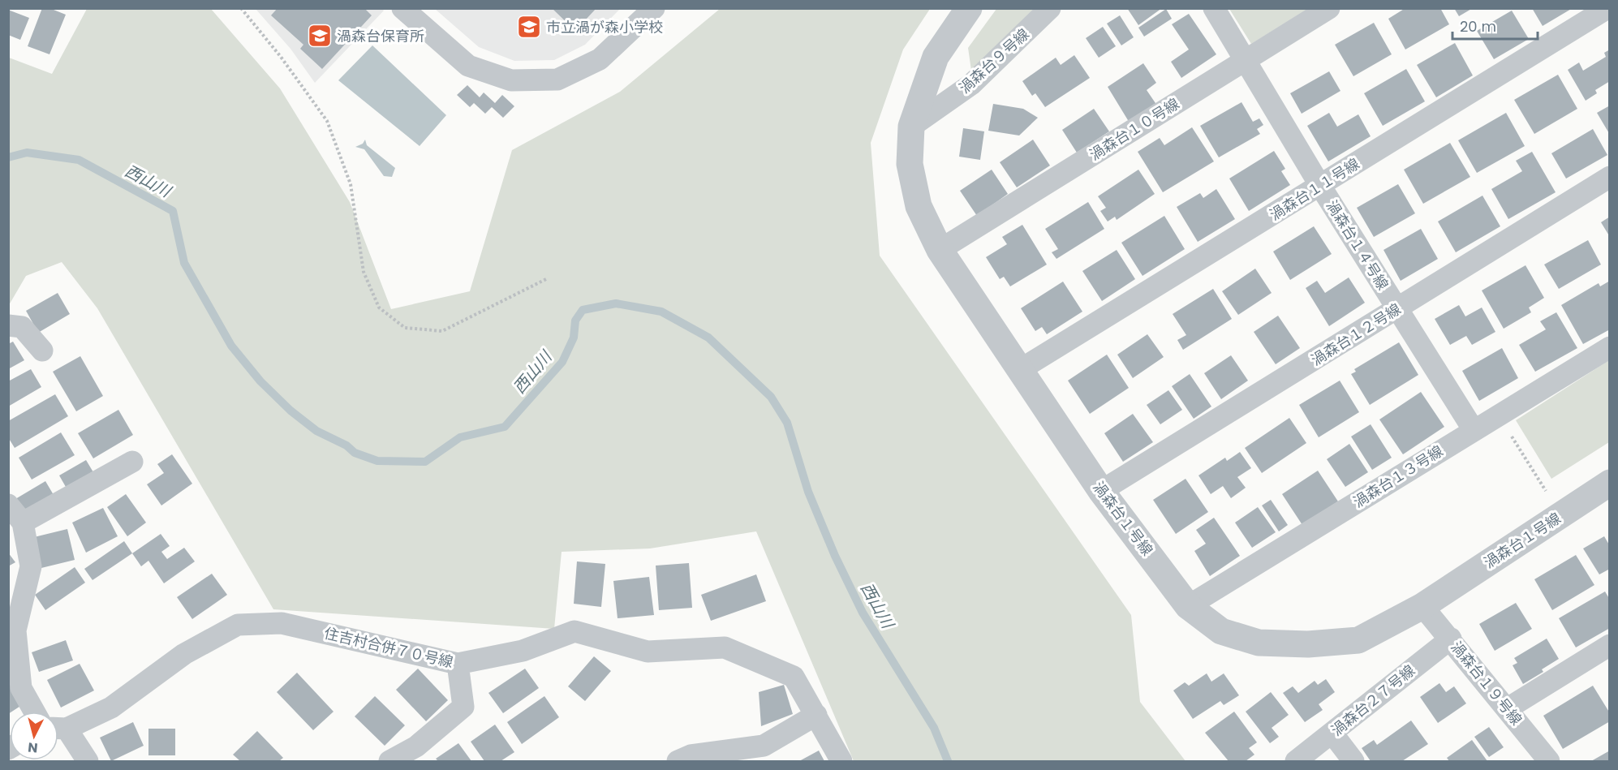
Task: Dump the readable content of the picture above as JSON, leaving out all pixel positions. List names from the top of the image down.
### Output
{
  "streets": {
    "street": [
      "渦森台９号線",
      "渦森台１０号線",
      "渦森台１１号線",
      "渦森台１４号線",
      "渦森台１２号線",
      "渦森台１３号線",
      "渦森台１号線",
      "住吉村合併７０号線",
      "渦森台１９号線",
      "渦森台２７号線"
    ]
  },
  "crossings": [
    ["渦森台９号線", "渦森台１号線"],
    ["渦森台１０号線", "渦森台１４号線"],
    ["渦森台１０号線", "渦森台１号線"],
    ["渦森台１１号線", "渦森台１４号線"],
    ["渦森台１１号線", "渦森台１号線"],
    ["渦森台１４号線", "渦森台１２号線"],
    ["渦森台１４号線", "渦森台１３号線"],
    ["渦森台１２号線", "渦森台１号線"],
    ["渦森台１３号線", "渦森台１号線"],
    ["渦森台１号線", "渦森台１９号線"],
    ["渦森台１９号線", "渦森台２７号線"]
  ],
  "water": ["西山川"],
  "places": {
    "school or university": ["市立渦が森小学校", "渦森台保育所"]
  },
  "scale_bar": "20 m",
  "north": "bottom"
}
